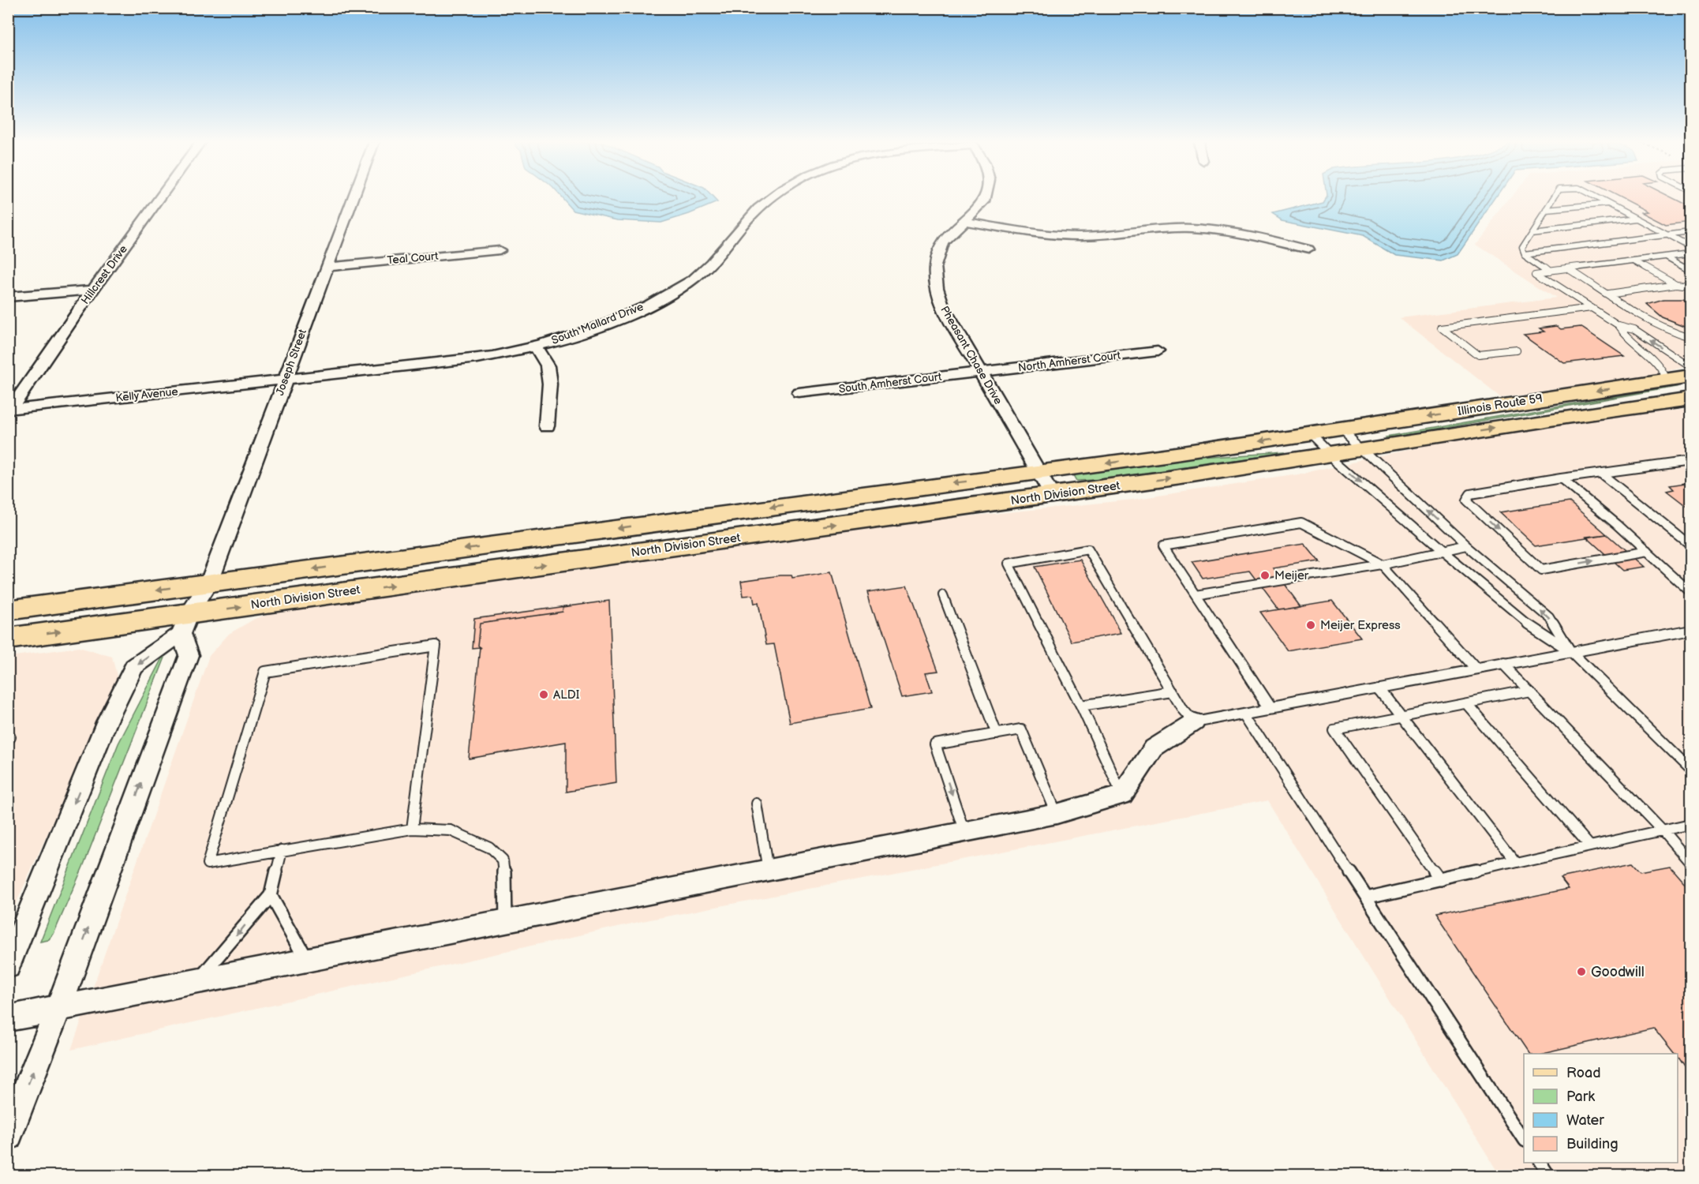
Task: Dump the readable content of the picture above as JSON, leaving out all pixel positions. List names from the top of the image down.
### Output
{
  "streets": {
    "main road": ["Illinois Route 59", "North Division Street"],
    "street": [
      "Teal Court",
      "Hillcrest Drive",
      "South Mallard Drive",
      "Pheasant Chase Drive",
      "North Amherst Court",
      "Joseph Street",
      "South Amherst Court",
      "Kelly Avenue"
    ]
  },
  "crossings": [
    ["Teal Court", "Joseph Street"],
    ["Hillcrest Drive", "Kelly Avenue"],
    ["South Mallard Drive", "Joseph Street"],
    ["South Mallard Drive", "Kelly Avenue"],
    ["Pheasant Chase Drive", "North Amherst Court"],
    ["Pheasant Chase Drive", "South Amherst Court"],
    ["Pheasant Chase Drive", "North Division Street"],
    ["North Amherst Court", "South Amherst Court"],
    ["Joseph Street", "Kelly Avenue"],
    ["Joseph Street", "North Division Street"],
    ["Illinois Route 59", "North Division Street"]
  ],
  "places": [
    "Meijer",
    "Meijer Express",
    "ALDI",
    "Goodwill"
  ],
  "legend": [
    "Road",
    "Park",
    "Water",
    "Building"
  ]
}
